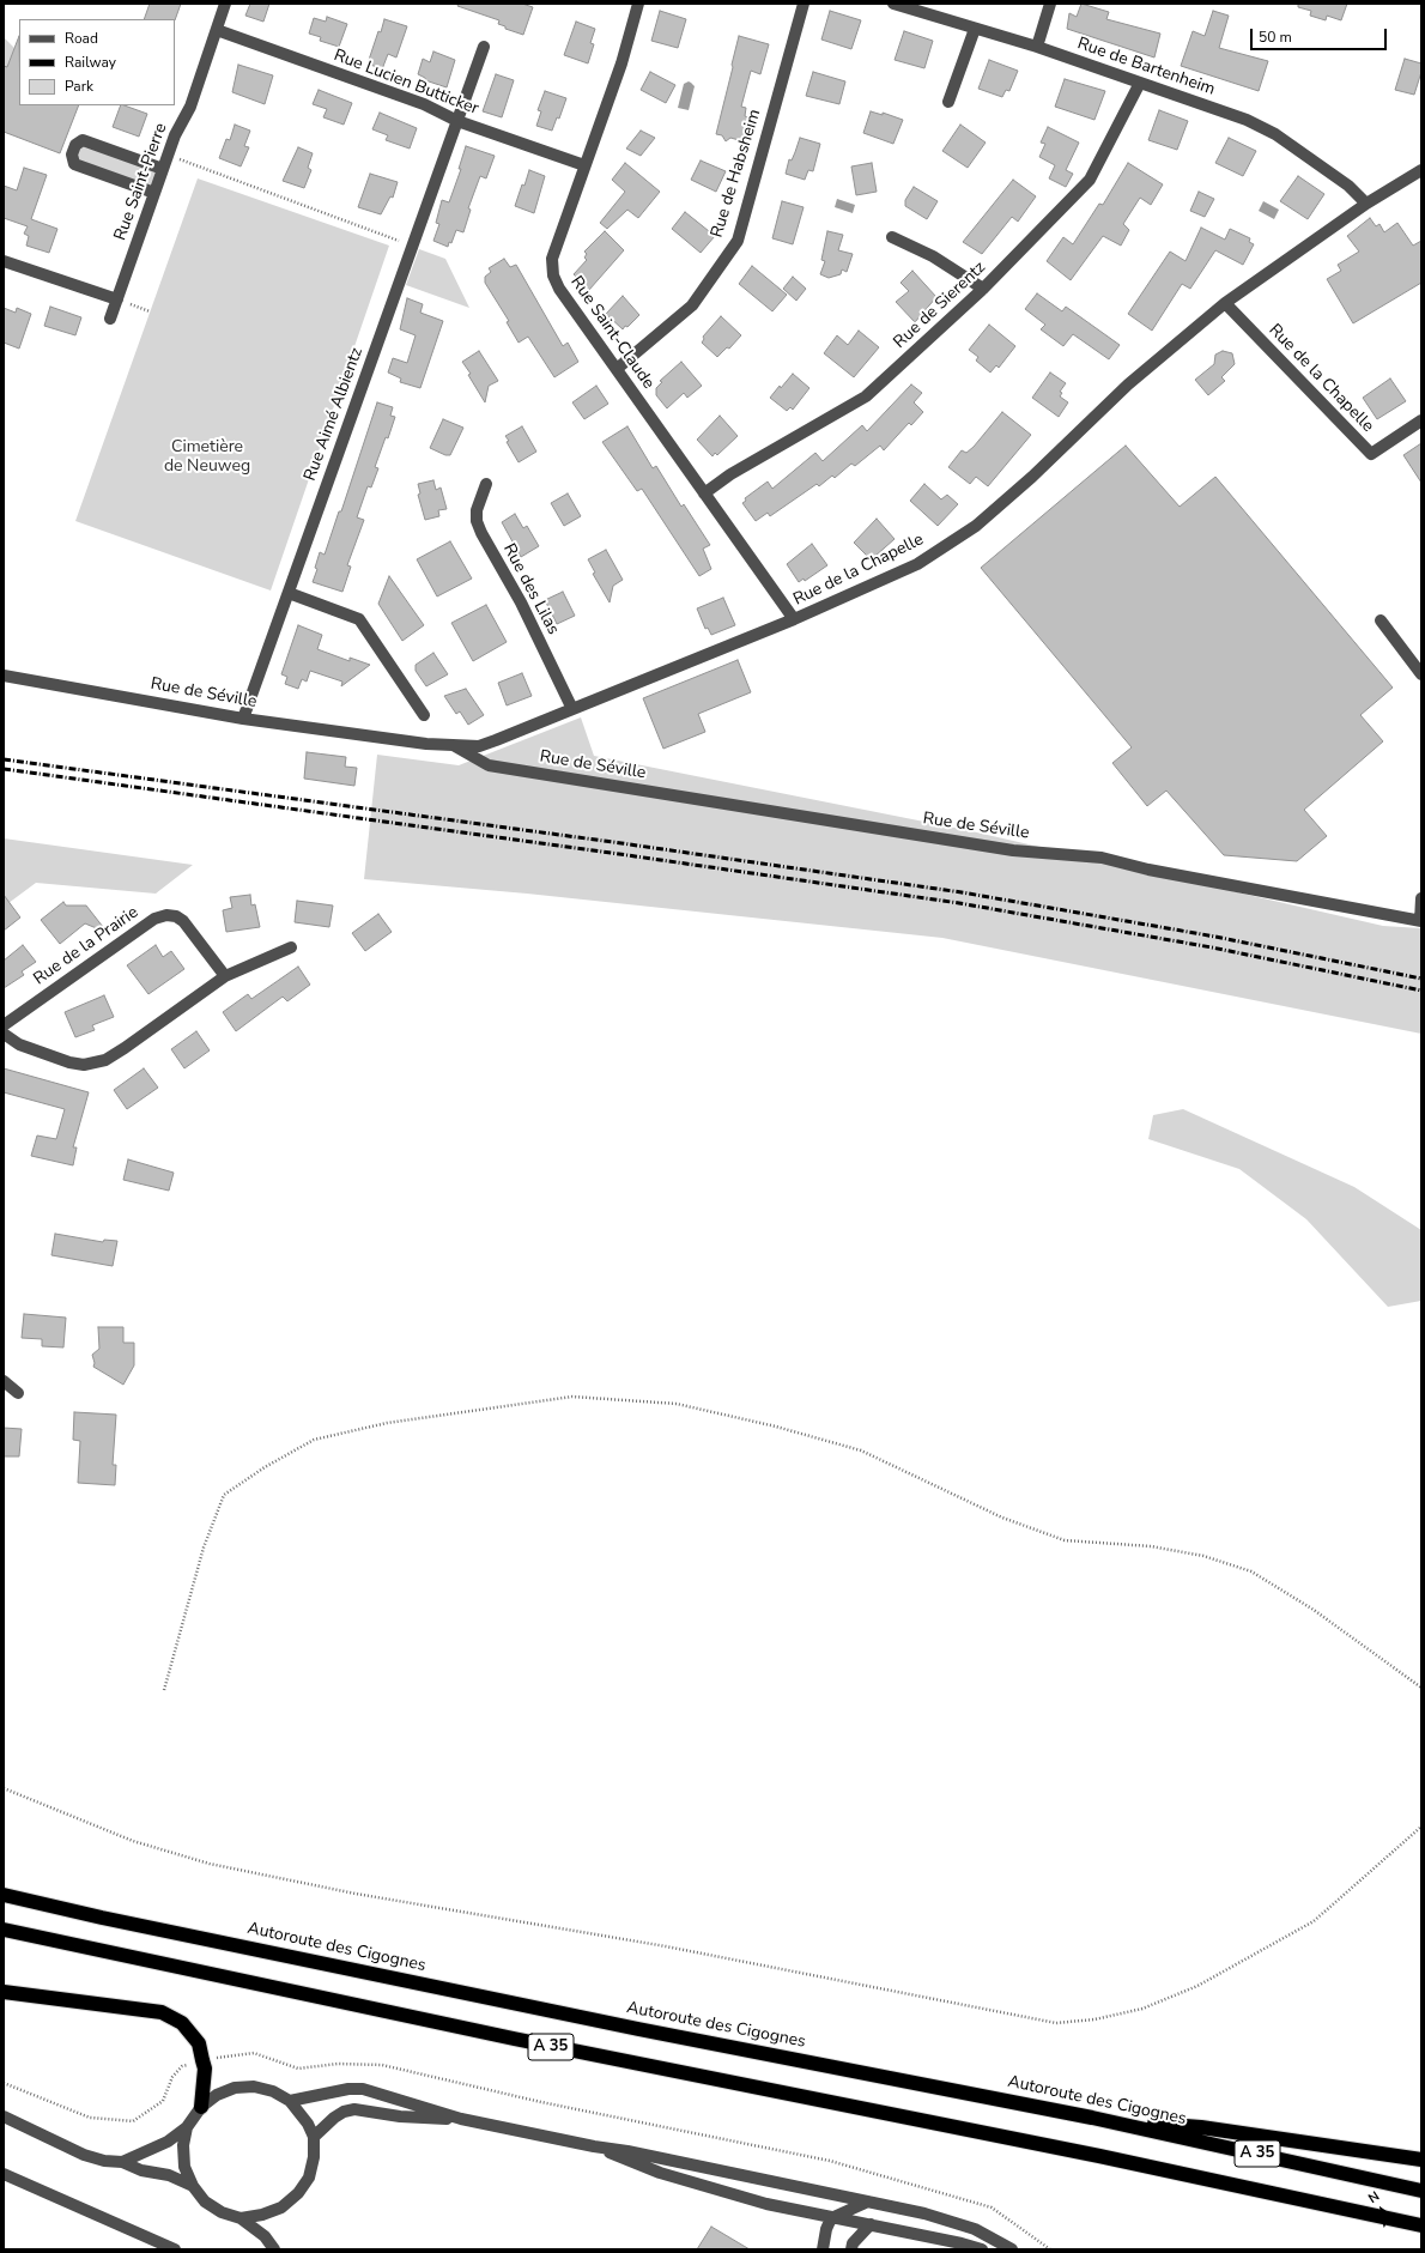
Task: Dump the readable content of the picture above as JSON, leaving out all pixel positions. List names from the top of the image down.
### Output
{
  "streets": {
    "highway": ["Autoroute des Cigognes", "A 35"],
    "street": [
      "Rue de Bartenheim",
      "Rue Lucien Butticker",
      "Rue de Habsheim",
      "Rue Saint-Pierre",
      "Rue de Sierentz",
      "Rue Saint-Claude",
      "Rue de la Chapelle",
      "Rue Aimé Albientz",
      "Rue des Lilas",
      "Rue de Séville",
      "Rue de la Prairie"
    ]
  },
  "crossings": [
    ["Rue de Bartenheim", "Rue de Sierentz"],
    ["Rue de Bartenheim", "Rue de la Chapelle"],
    ["Rue Lucien Butticker", "Rue Saint-Pierre"],
    ["Rue Lucien Butticker", "Rue Saint-Claude"],
    ["Rue Lucien Butticker", "Rue Aimé Albientz"],
    ["Rue de Habsheim", "Rue Saint-Claude"],
    ["Rue de Sierentz", "Rue Saint-Claude"],
    ["Rue Saint-Claude", "Rue de la Chapelle"],
    ["Rue de la Chapelle", "Rue des Lilas"],
    ["Rue de la Chapelle", "Rue de Séville"],
    ["Rue Aimé Albientz", "Rue de Séville"]
  ],
  "parks": ["Cimetière de Neuweg"],
  "legend": ["Road", "Railway", "Park"],
  "scale_bar": "50 m",
  "north": "top left"
}
